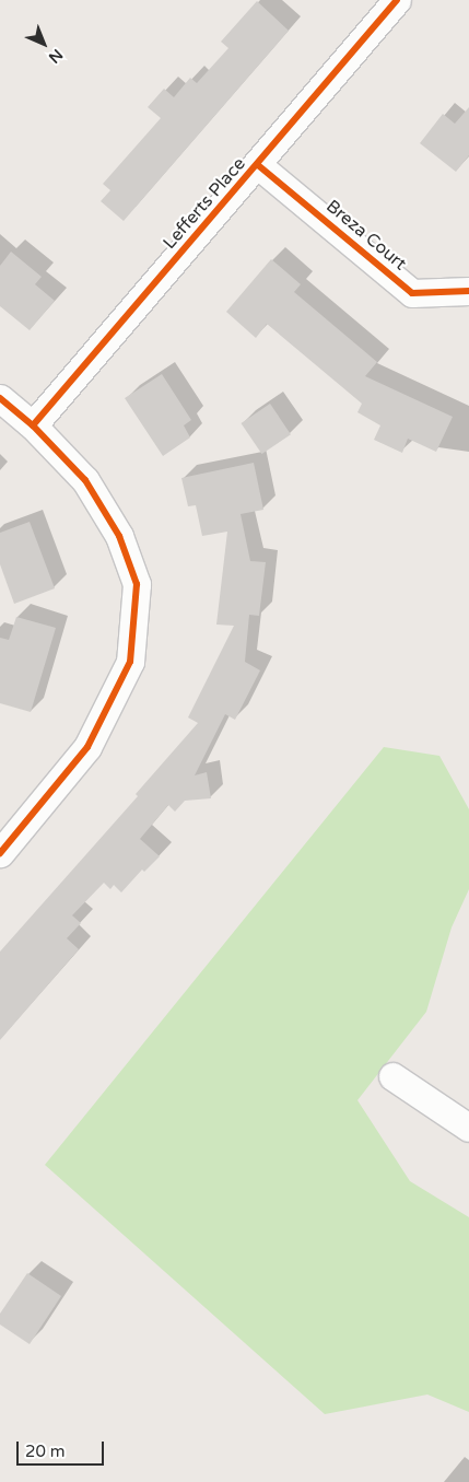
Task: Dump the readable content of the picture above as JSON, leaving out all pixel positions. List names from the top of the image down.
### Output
{
  "streets": {
    "street": ["Lefferts Place", "Breza Court"]
  },
  "crossings": [
    ["Lefferts Place", "Breza Court"]
  ],
  "scale_bar": "20 m",
  "north": "bottom right"
}
